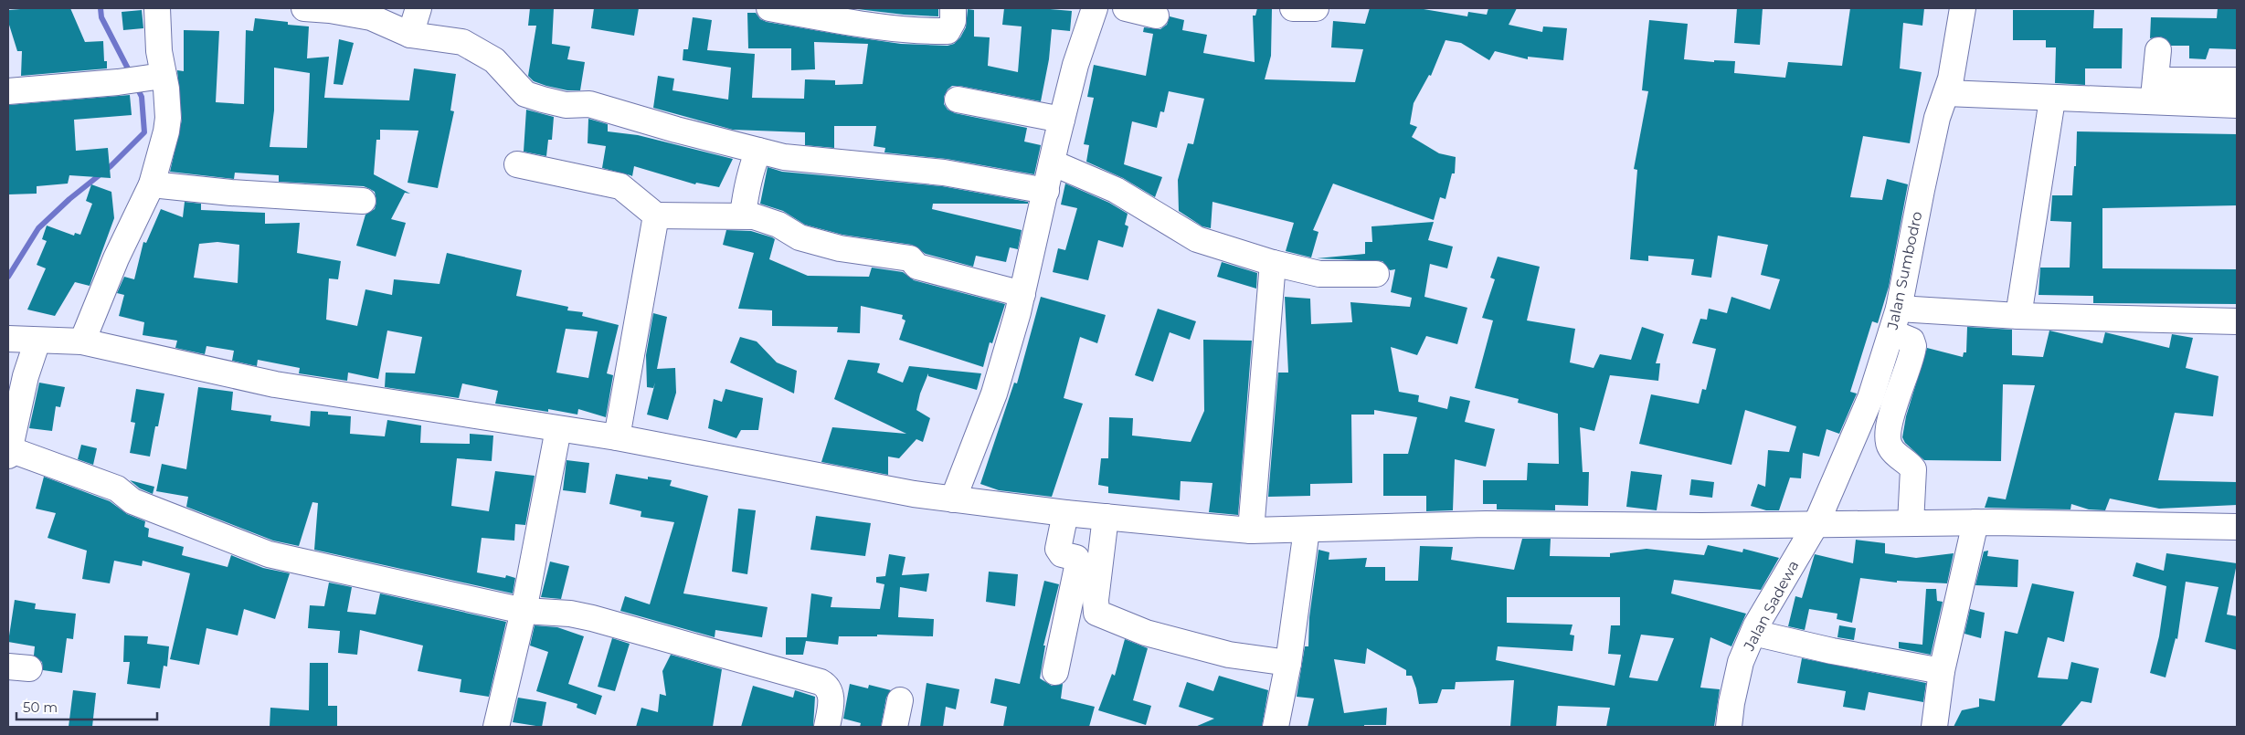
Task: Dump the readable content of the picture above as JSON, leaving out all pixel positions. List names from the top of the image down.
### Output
{
  "streets": {
    "street": ["Jalan Sumbodro", "Jalan Sadewa"]
  },
  "crossings": [
    ["Jalan Sumbodro", "Jalan Sadewa"]
  ],
  "scale_bar": "50 m"
}
